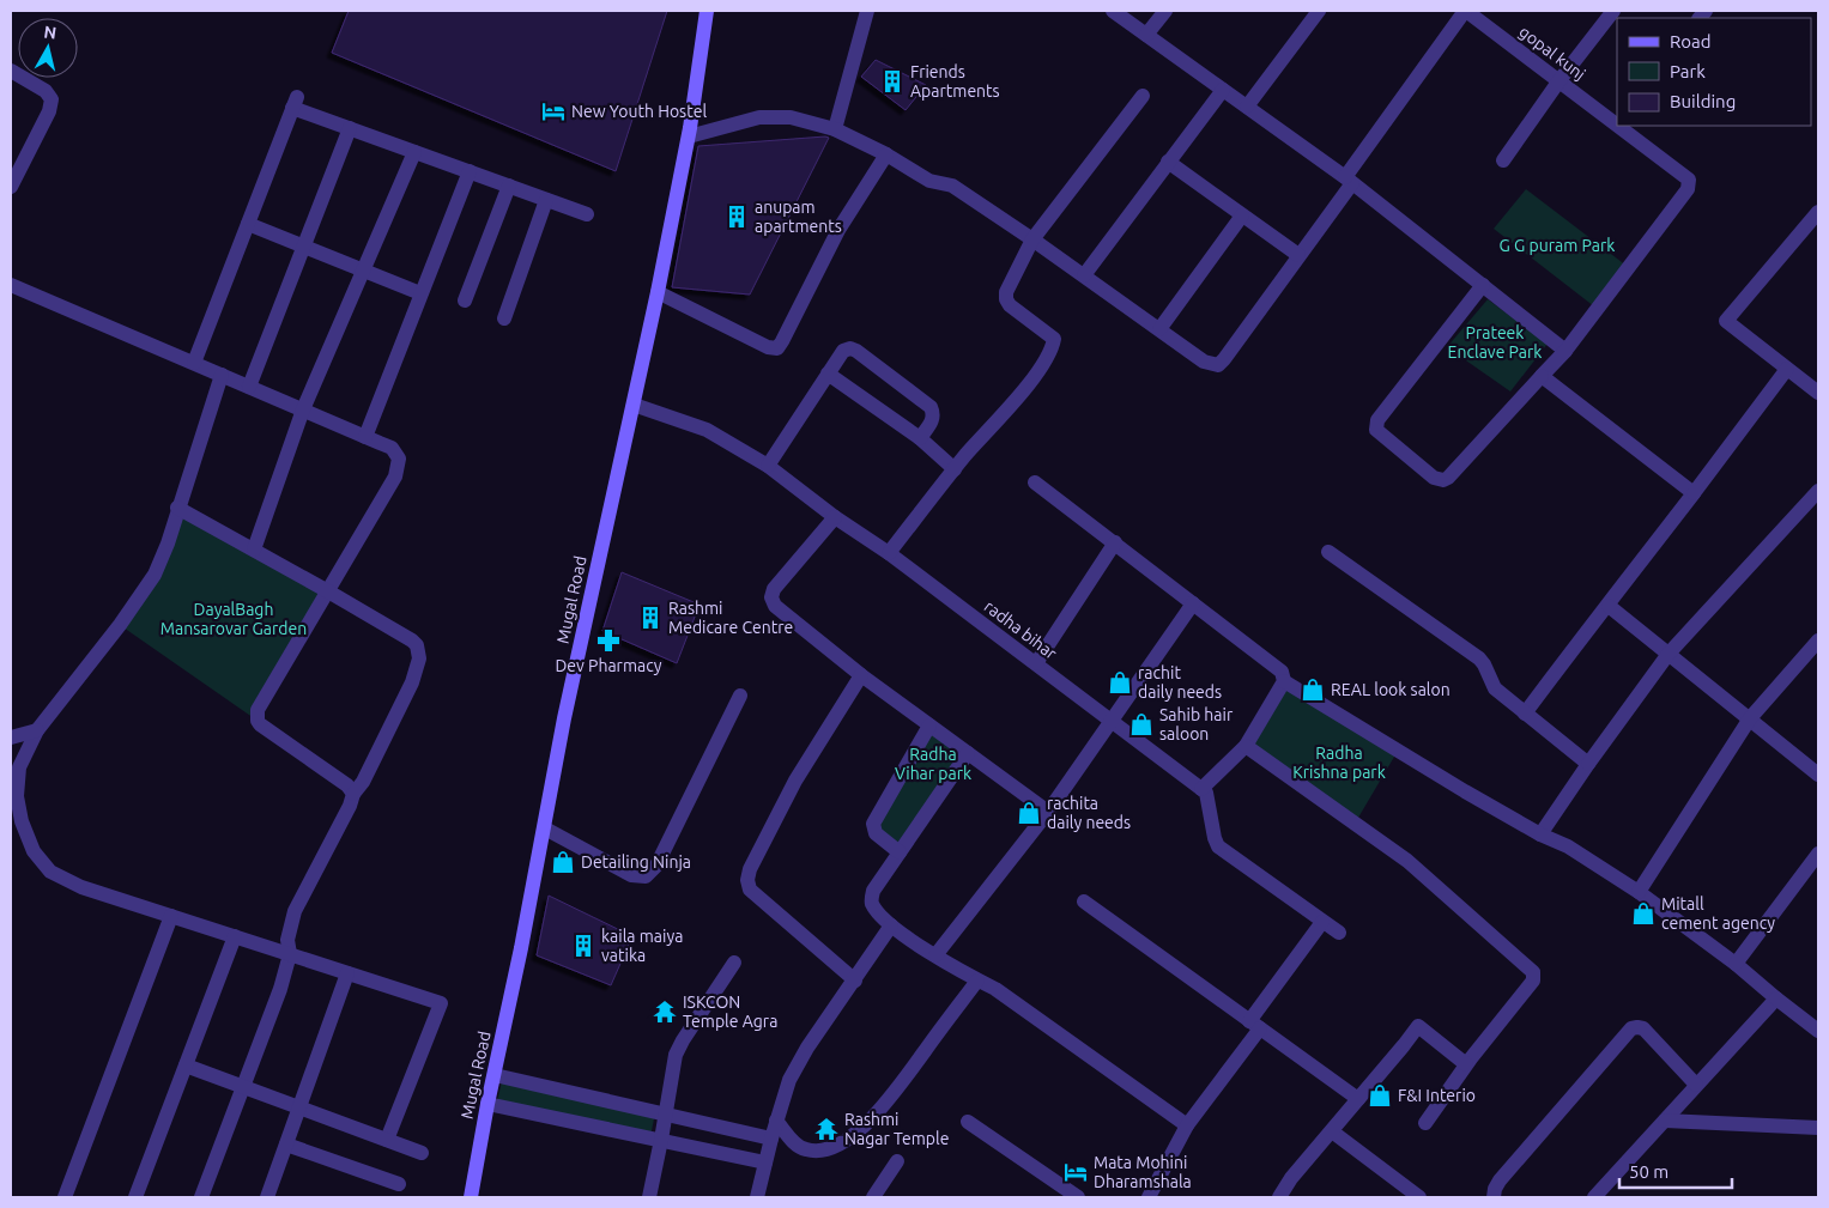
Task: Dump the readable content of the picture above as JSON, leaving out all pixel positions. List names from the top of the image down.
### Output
{
  "streets": {
    "street": ["gopal kunj", "Mugal Road", "radha bihar"]
  },
  "crossings": [
    ["Mugal Road", "radha bihar"]
  ],
  "parks": [
    "G G puram Park",
    "Prateek Enclave Park",
    "DayalBagh Mansarovar Garden",
    "Radha Krishna park",
    "Radha Vihar park"
  ],
  "places": {
    "building": [
      "Friends Apartments",
      "anupam apartments",
      "Rashmi Medicare Centre",
      "kaila maiya vatika"
    ],
    "hotel": ["New Youth Hostel", "Mata Mohini Dharamshala"],
    "pharmacy": ["Dev Pharmacy"],
    "shop": [
      "rachit daily needs",
      "REAL look salon",
      "Sahib hair saloon",
      "rachita daily needs",
      "Detailing Ninja",
      "Mitall cement agency",
      "F&I Interio"
    ],
    "temple": ["ISKCON Temple Agra", "Rashmi Nagar Temple"]
  },
  "legend": ["Road", "Park", "Building"],
  "scale_bar": "50 m",
  "north": "top"
}
